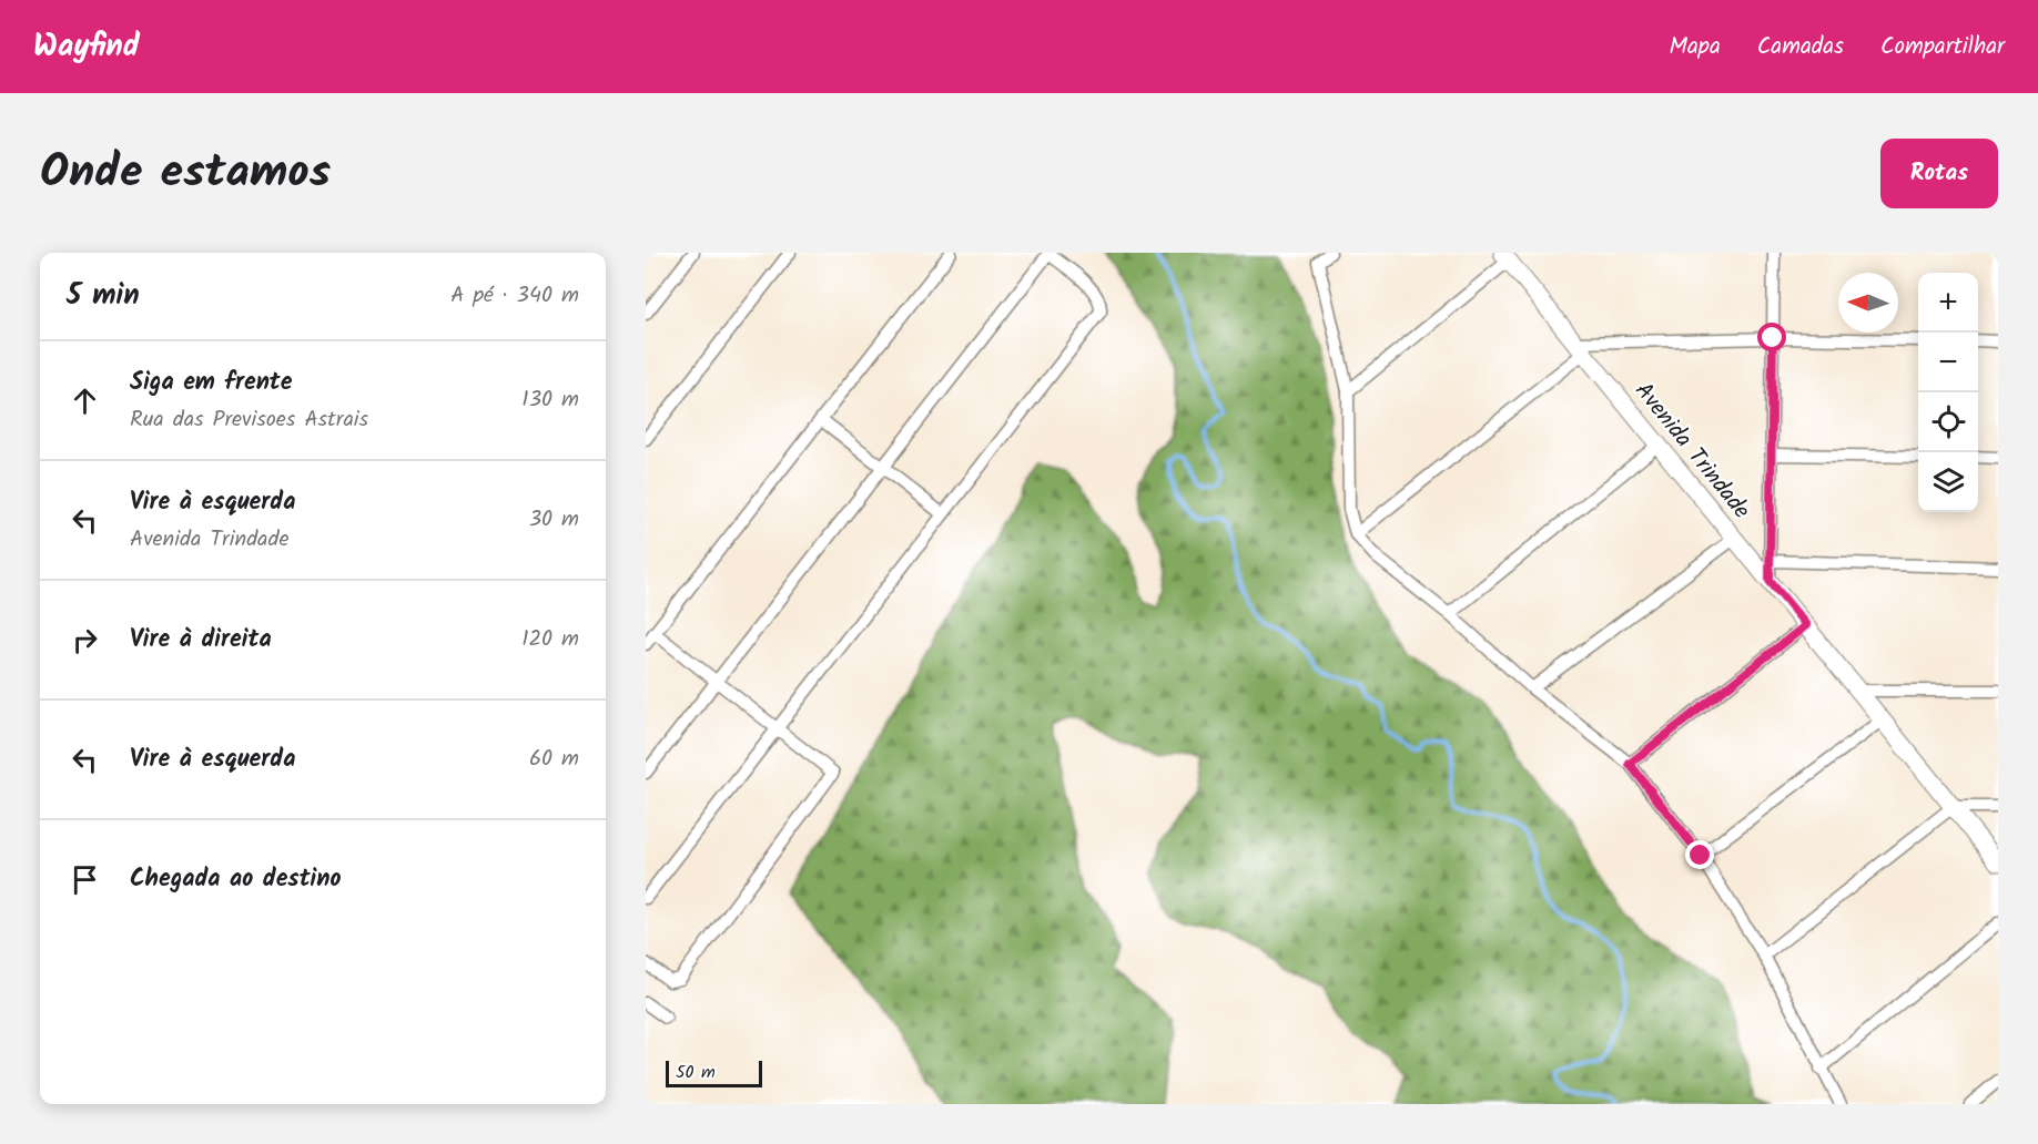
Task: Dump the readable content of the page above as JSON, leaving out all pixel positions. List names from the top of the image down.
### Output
{
  "streets": {
    "main road": ["Avenida Trindade"]
  },
  "scale_bar": "50 m",
  "north": "left",
  "page": {
    "header": "Wayfind",
    "nav": ["Mapa", "Camadas", "Compartilhar"],
    "title": "Onde estamos",
    "buttons": "Rotas",
    "heading": ["5 min", "A pé · 340 m"],
    "map_buttons": ["+", "−"],
    "list": [
      ["Siga em frente", "Rua das Previsoes Astrais", "130 m"],
      ["Vire à esquerda", "Avenida Trindade", "30 m"],
      ["Vire à direita", "120 m"],
      ["Vire à esquerda", "60 m"],
      "Chegada ao destino"
    ],
    "scale": "50 m"
  }
}
